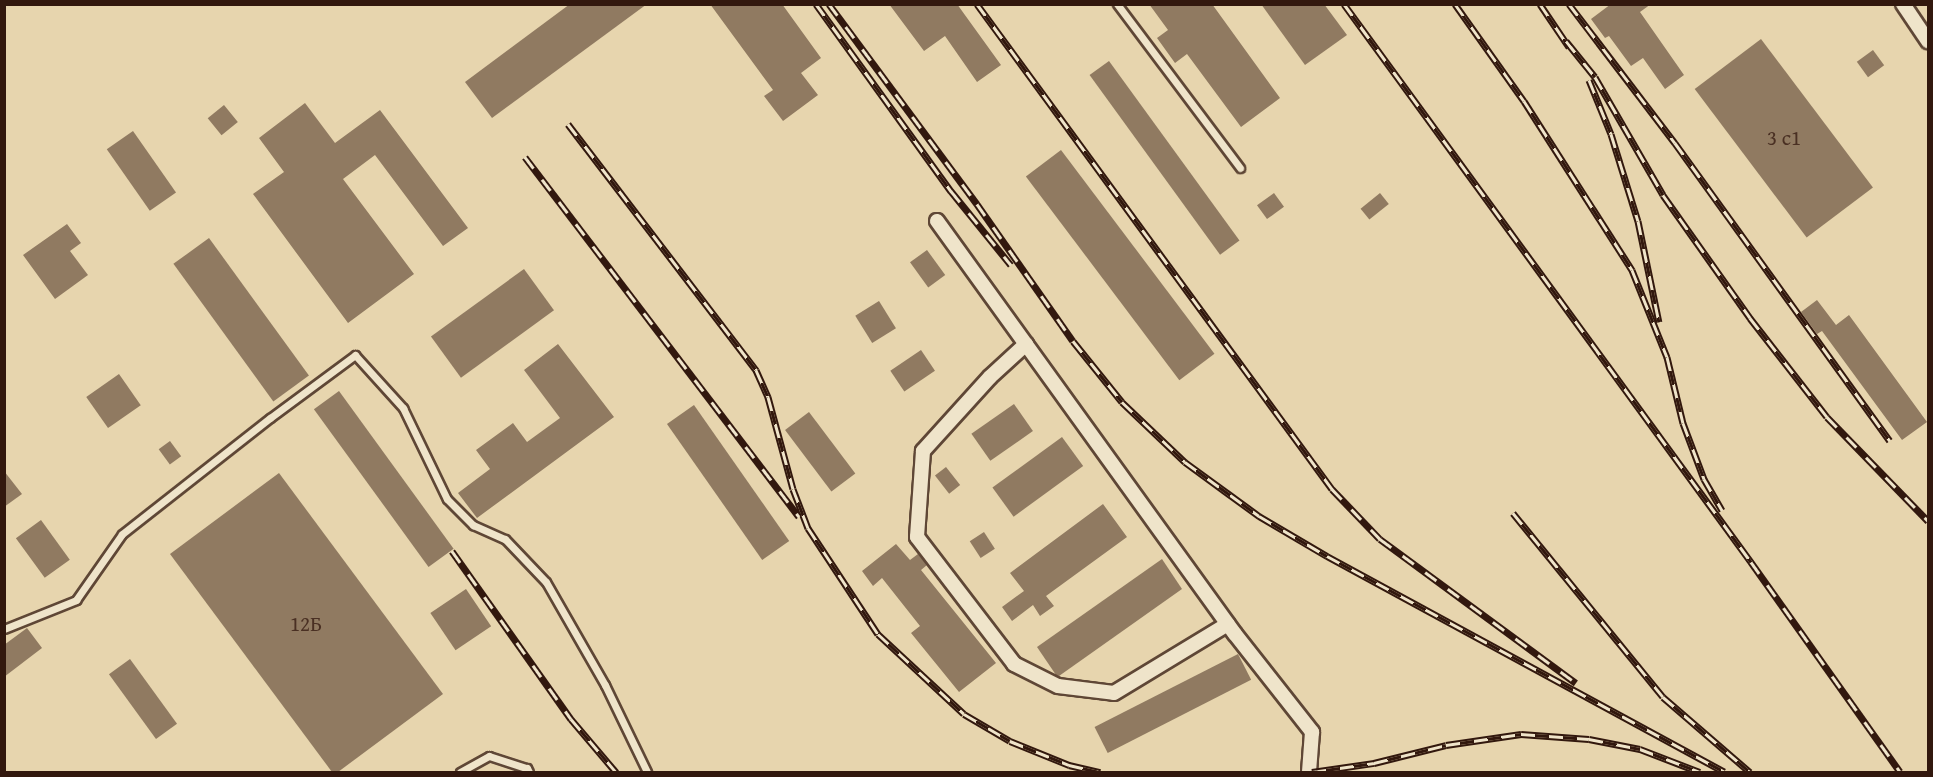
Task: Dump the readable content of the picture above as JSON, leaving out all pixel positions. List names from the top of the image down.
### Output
{
  "house_numbers": ["3 с1", "12Б"]
}
